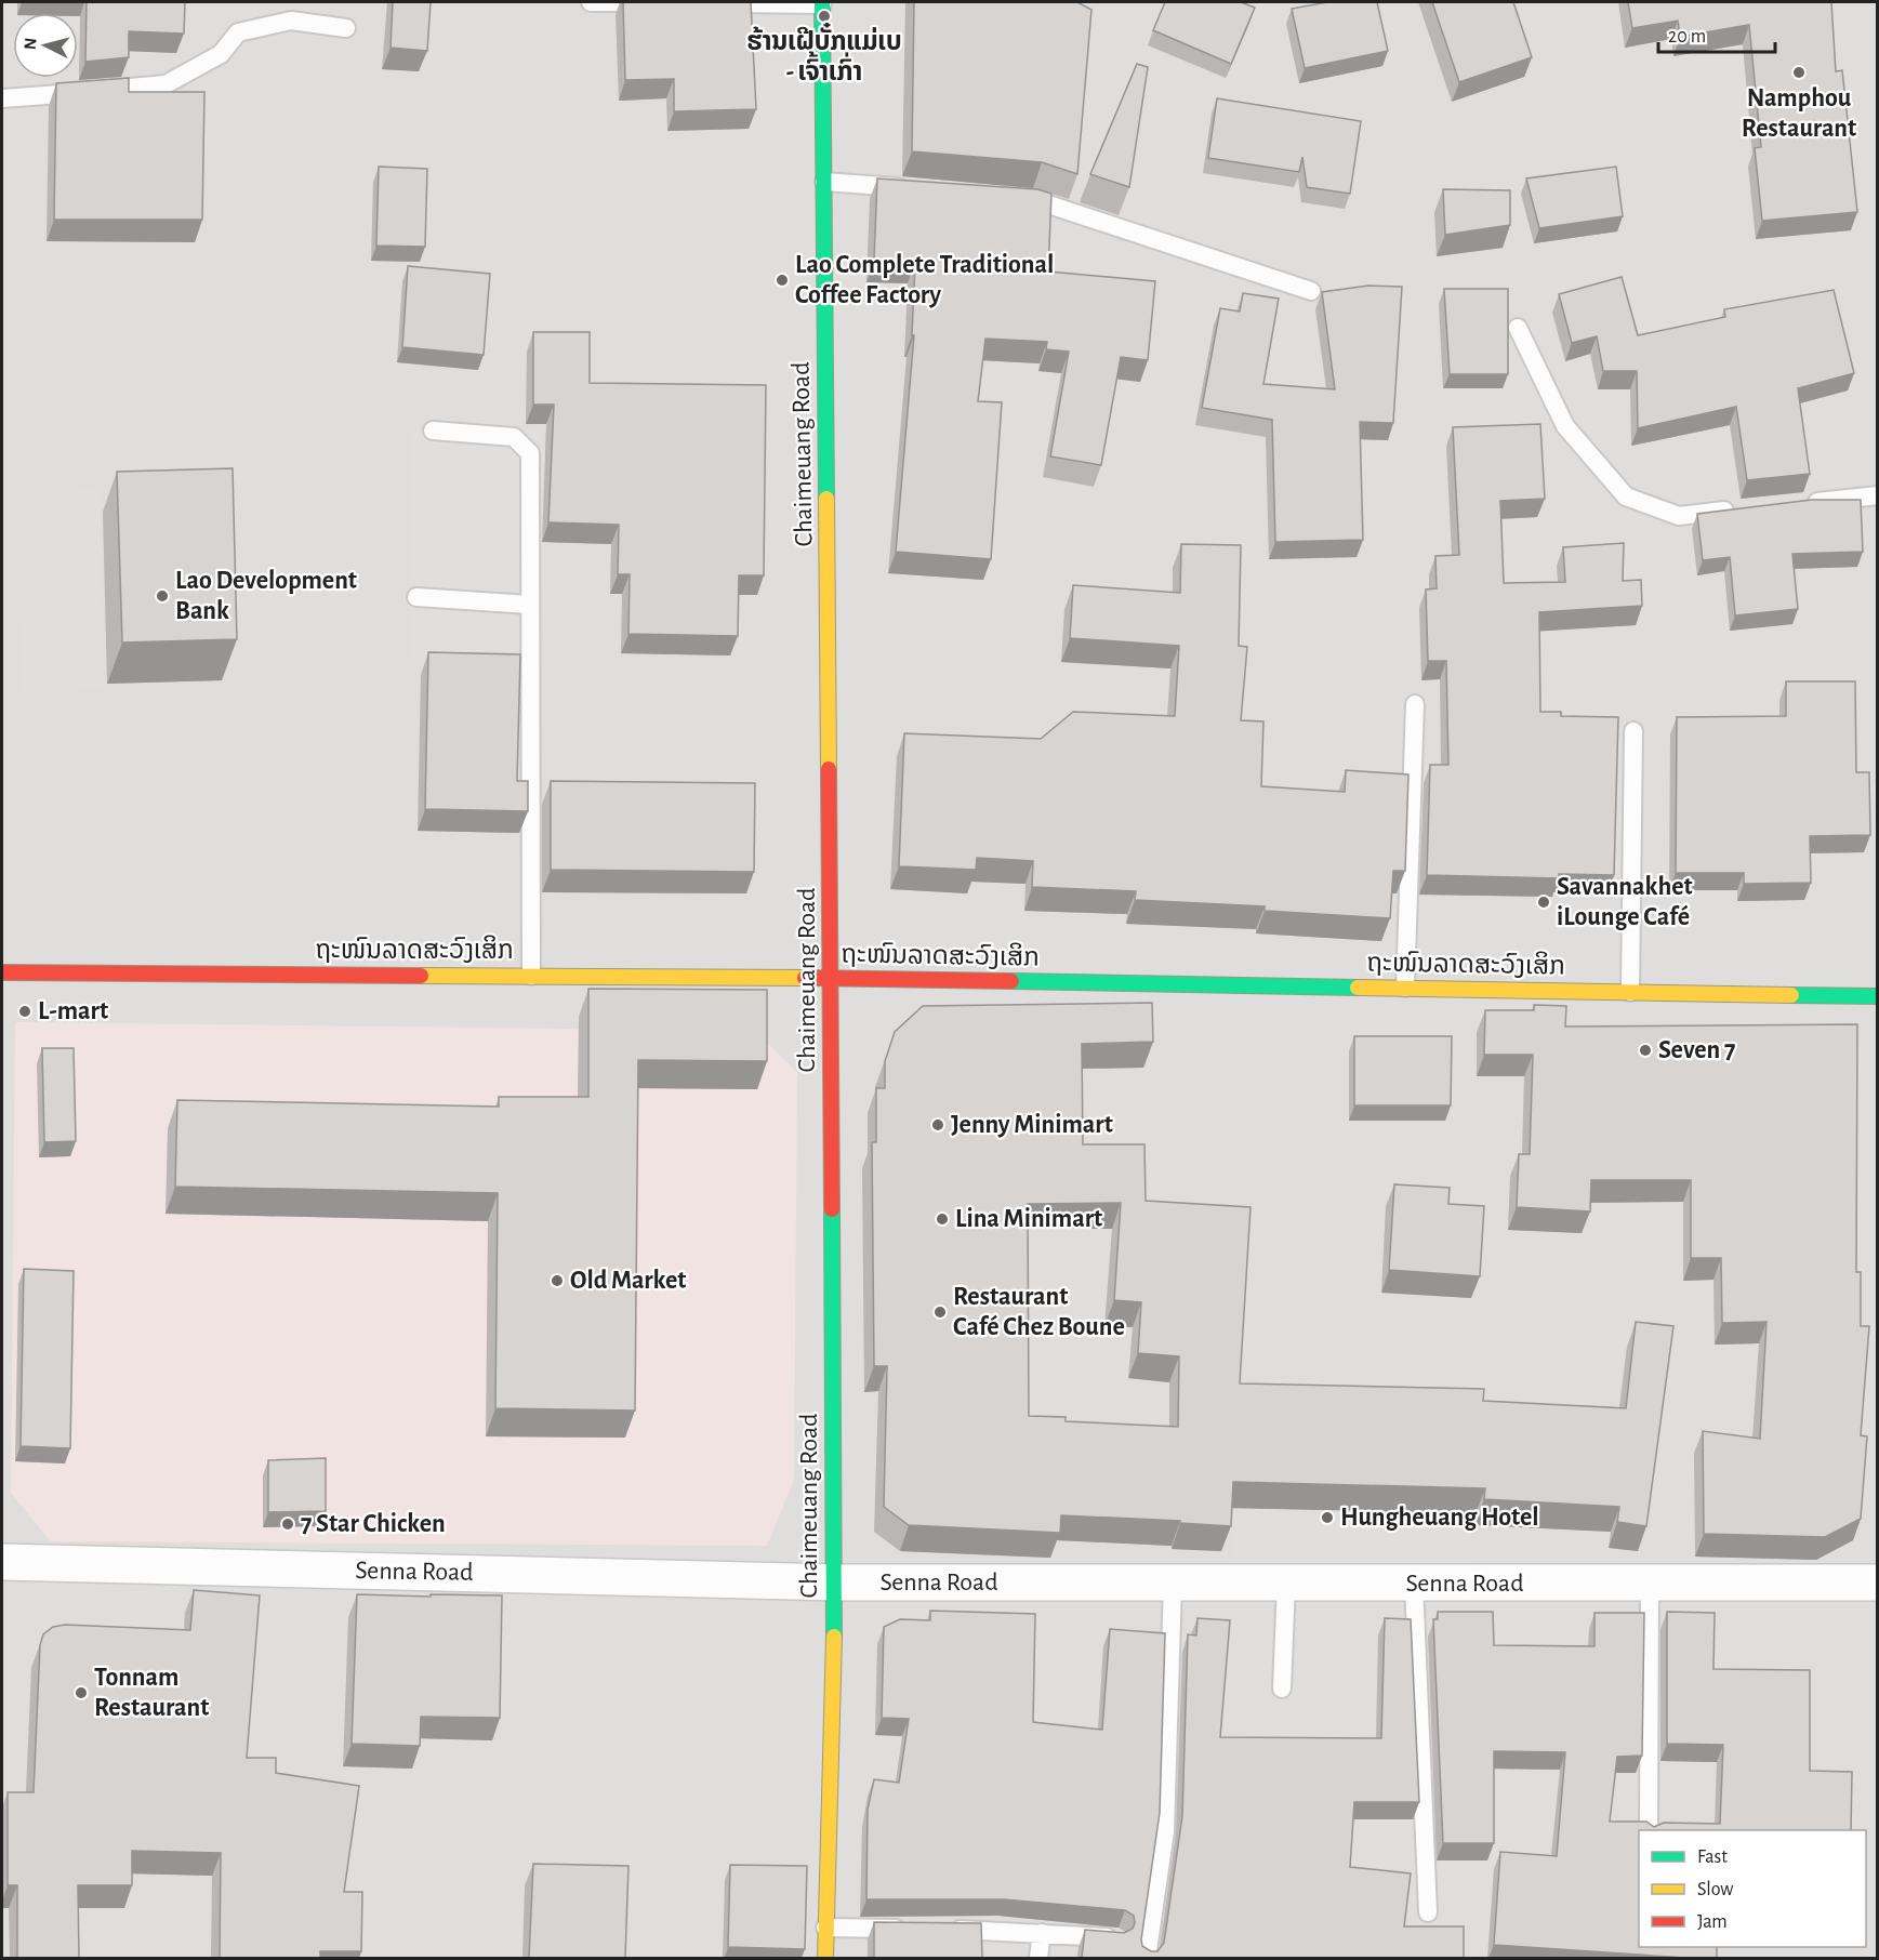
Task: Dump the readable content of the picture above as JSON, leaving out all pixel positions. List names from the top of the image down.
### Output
{
  "streets": {
    "street": ["Chaimeuang Road", "ຖະໜົນລາດສະວົງເສິກ", "Senna Road"]
  },
  "crossings": [
    ["Chaimeuang Road", "ຖະໜົນລາດສະວົງເສິກ"],
    ["Chaimeuang Road", "Senna Road"]
  ],
  "places": [
    "ຮ້ານເຝີບັ໋ກແມ່ເບ - ເຈົ້າເກົ່າ",
    "Namphou Restaurant",
    "Lao Complete Traditional Coffee Factory",
    "Lao Development Bank",
    "Savannakhet iLounge Café",
    "L-mart",
    "Seven 7",
    "Jenny Minimart",
    "Lina Minimart",
    "Old Market",
    "Restaurant Café Chez Boune",
    "Hungheuang Hotel",
    "7 Star Chicken",
    "Tonnam Restaurant"
  ],
  "legend": ["Fast", "Slow", "Jam"],
  "scale_bar": "20 m",
  "north": "left"
}
